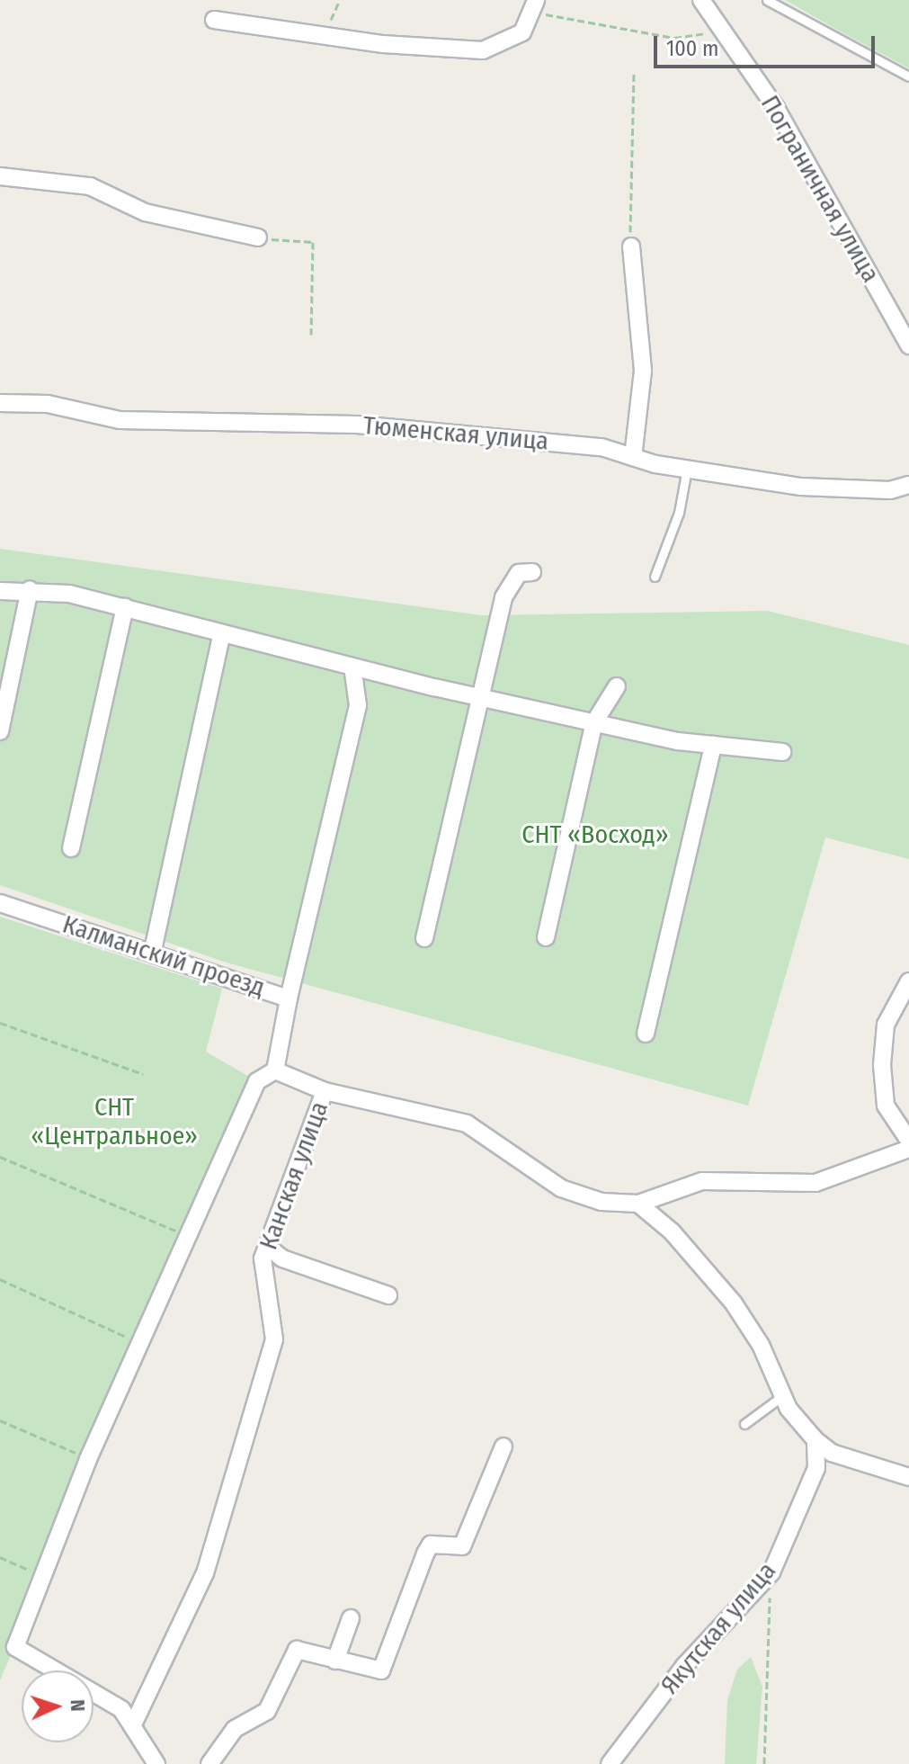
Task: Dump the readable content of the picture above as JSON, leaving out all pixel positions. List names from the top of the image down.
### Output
{
  "streets": {
    "street": [
      "Пограничная улица",
      "Тюменская улица",
      "Калманский проезд",
      "Канская улица",
      "Якутская улица"
    ]
  },
  "parks": ["СНТ «Восход»", "СНТ «Центральное»"],
  "scale_bar": "100 m",
  "north": "right"
}
